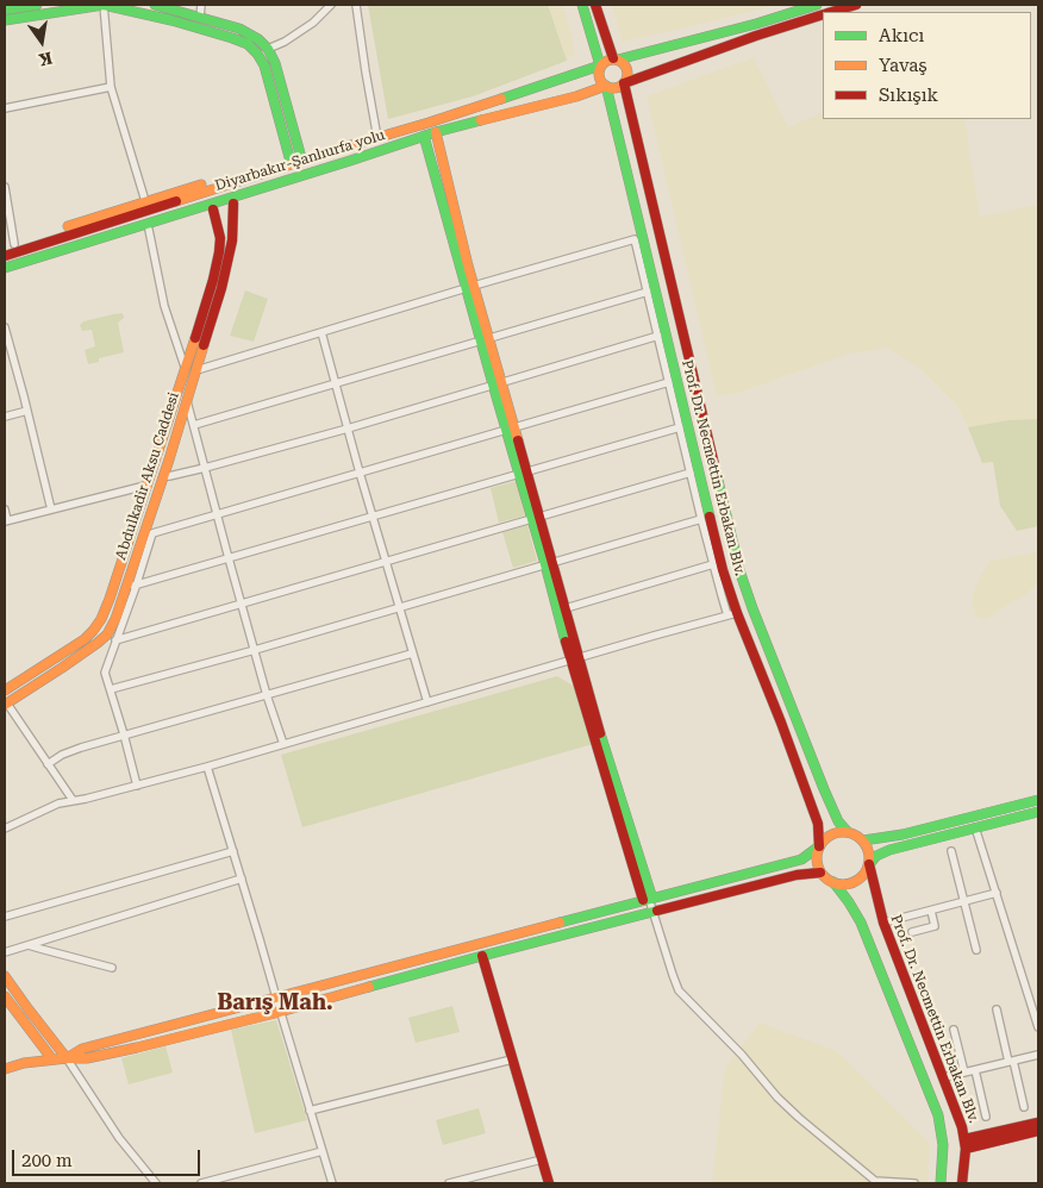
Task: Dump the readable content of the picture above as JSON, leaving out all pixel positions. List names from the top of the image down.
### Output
{
  "streets": {
    "main road": ["Diyarbakır-Şanlıurfa yolu", "Prof. Dr. Necmettin Erbakan Blv.", "Abdulkadir Aksu Caddesi"]
  },
  "crossings": [
    ["Diyarbakır-Şanlıurfa yolu", "Prof. Dr. Necmettin Erbakan Blv."]
  ],
  "districts": ["Barış Mah."],
  "legend": ["Akıcı", "Yavaş", "Sıkışık"],
  "scale_bar": "200 m",
  "north": "bottom"
}
